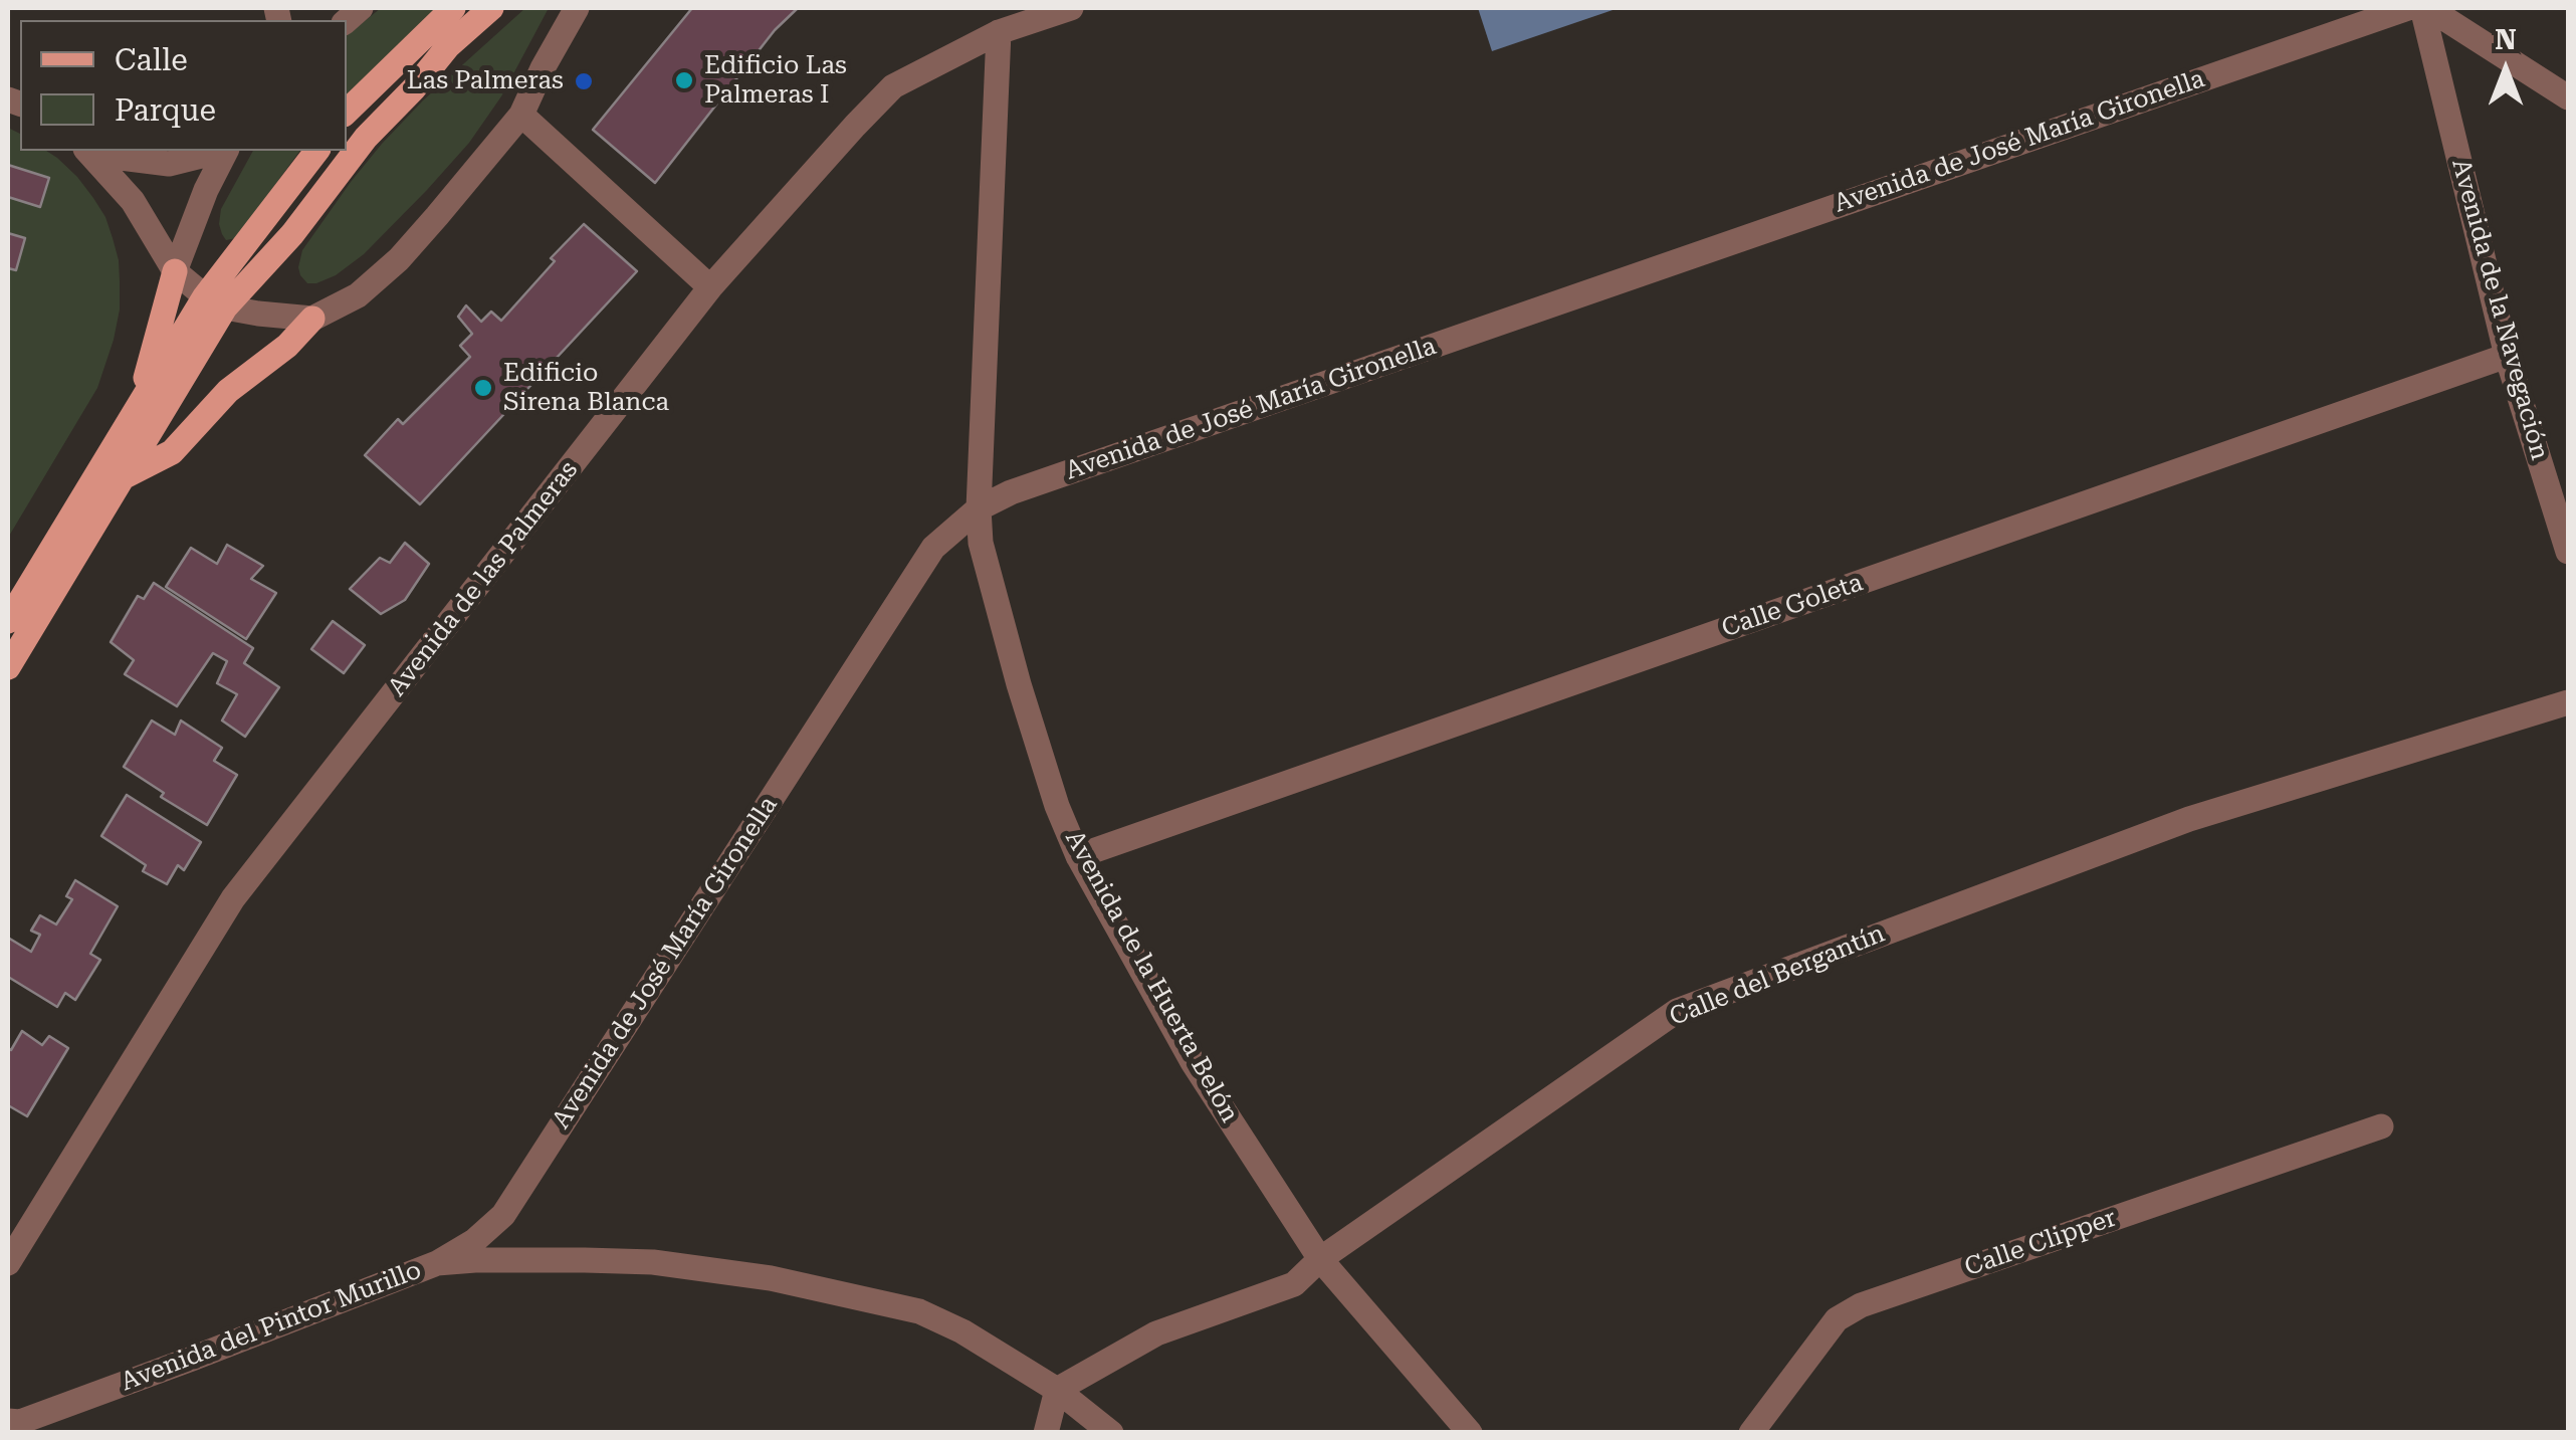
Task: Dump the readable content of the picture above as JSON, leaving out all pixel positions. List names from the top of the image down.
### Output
{
  "streets": {
    "street": [
      "Avenida de José María Gironella",
      "Avenida de la Navegación",
      "Avenida de las Palmeras",
      "Calle Goleta",
      "Calle del Bergantín",
      "Avenida de la Huerta Belón",
      "Calle Clipper",
      "Avenida del Pintor Murillo"
    ]
  },
  "crossings": [
    ["Avenida de José María Gironella", "Avenida de la Huerta Belón"],
    ["Avenida de José María Gironella", "Avenida del Pintor Murillo"],
    ["Avenida de la Navegación", "Calle Goleta"],
    ["Avenida de las Palmeras", "Avenida de la Huerta Belón"],
    ["Calle Goleta", "Avenida de la Huerta Belón"],
    ["Calle del Bergantín", "Avenida de la Huerta Belón"],
    ["Calle del Bergantín", "Avenida del Pintor Murillo"]
  ],
  "places": ["Edificio Las Palmeras I", "Las Palmeras", "Edificio Sirena Blanca"],
  "legend": ["Calle", "Parque"],
  "north": "top"
}
